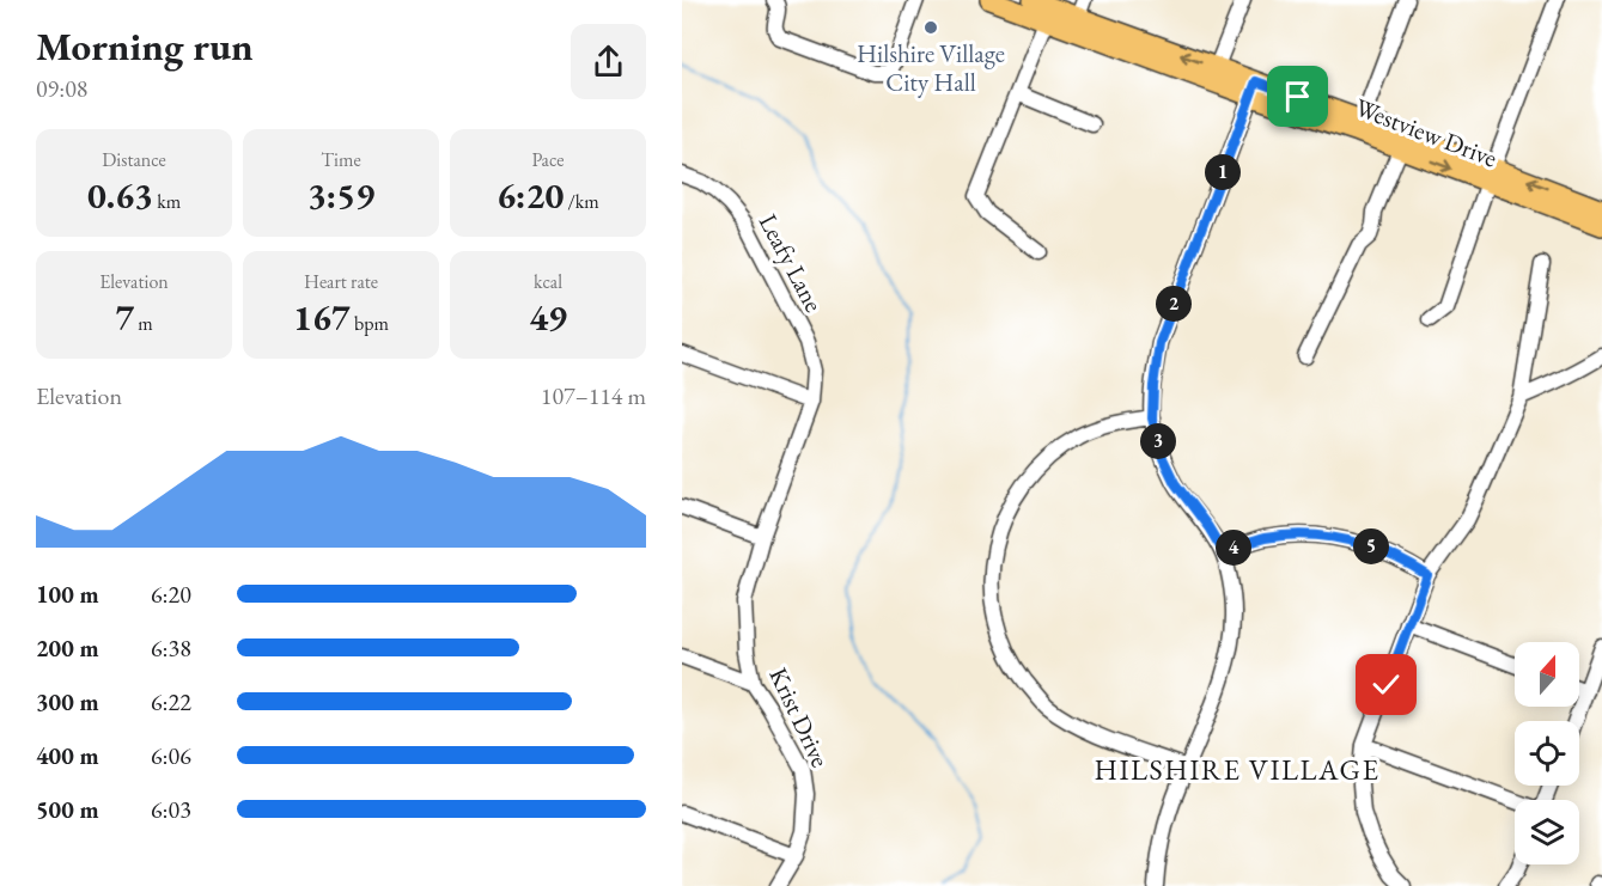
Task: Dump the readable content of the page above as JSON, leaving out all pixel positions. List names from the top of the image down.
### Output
{
  "streets": {
    "main road": ["Westview Drive"],
    "street": ["Leafy Lane", "Krist Drive"]
  },
  "crossings": [
    ["Leafy Lane", "Krist Drive"]
  ],
  "districts": ["HILSHIRE VILLAGE"],
  "places": ["Hilshire Village City Hall"],
  "north": "top",
  "page": {
    "heading": ["Morning run", "09:08"],
    "stats": [
      ["Distance", "0.63 km"],
      ["Time", "3:59"],
      ["Pace", "6:20 /km"],
      ["Elevation", "7 m"],
      ["Heart rate", "167 bpm"],
      ["kcal", "49"]
    ],
    "pins": [
      "1",
      "2",
      "3",
      "5",
      "4"
    ],
    "chart": ["Elevation", "107–114 m"],
    "list": [
      {
        "name": "100 m",
        "note": "6:20"
      },
      {
        "name": "200 m",
        "note": "6:38"
      },
      {
        "name": "300 m",
        "note": "6:22"
      },
      {
        "name": "400 m",
        "note": "6:06"
      },
      {
        "name": "500 m",
        "note": "6:03"
      }
    ]
  }
}
